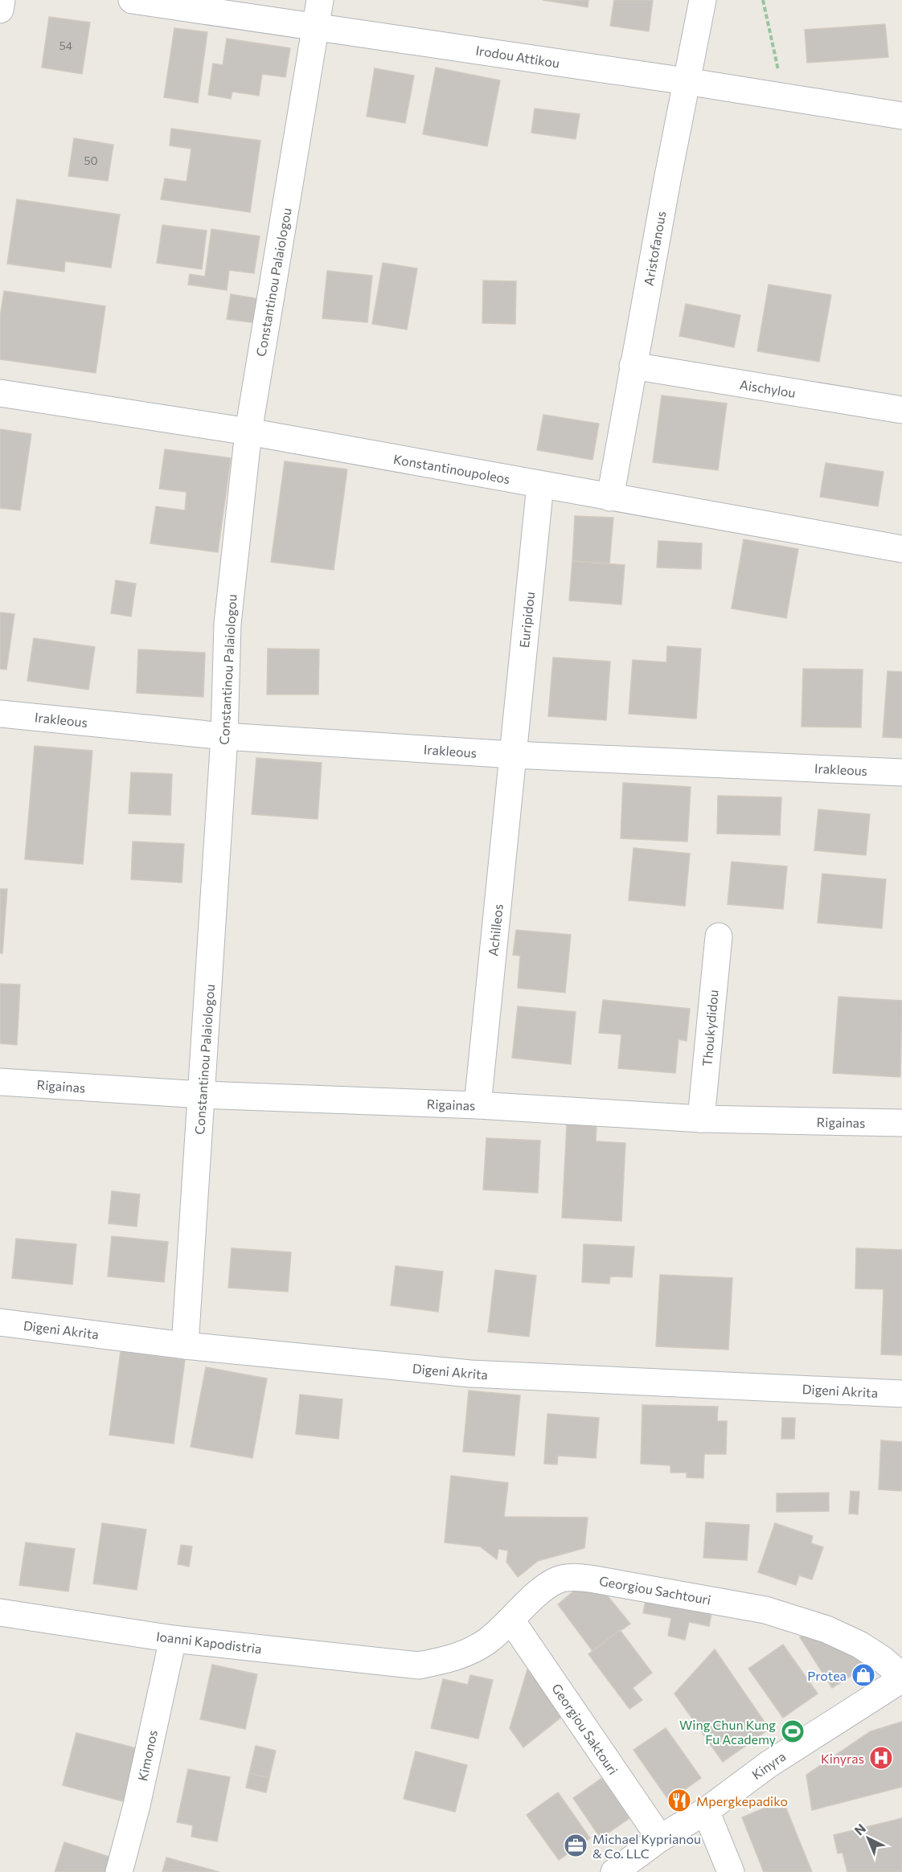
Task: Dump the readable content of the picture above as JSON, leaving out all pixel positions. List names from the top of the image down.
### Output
{
  "streets": {
    "street": [
      "Irodou Attikou",
      "Aristofanous",
      "Constantinou Palaiologou",
      "Aischylou",
      "Konstantinoupoleos",
      "Euripidou",
      "Irakleous",
      "Achilleos",
      "Thoukydidou",
      "Rigainas",
      "Digeni Akrita",
      "Georgiou Sachtouri",
      "Ioanni Kapodistria",
      "Georgiou Saktouri",
      "Kimonos",
      "Kinyra"
    ]
  },
  "crossings": [
    ["Irodou Attikou", "Aristofanous"],
    ["Irodou Attikou", "Constantinou Palaiologou"],
    ["Aristofanous", "Aischylou"],
    ["Aristofanous", "Konstantinoupoleos"],
    ["Constantinou Palaiologou", "Konstantinoupoleos"],
    ["Constantinou Palaiologou", "Irakleous"],
    ["Constantinou Palaiologou", "Rigainas"],
    ["Constantinou Palaiologou", "Digeni Akrita"],
    ["Konstantinoupoleos", "Euripidou"],
    ["Euripidou", "Irakleous"],
    ["Euripidou", "Achilleos"],
    ["Irakleous", "Achilleos"],
    ["Achilleos", "Rigainas"],
    ["Thoukydidou", "Rigainas"],
    ["Georgiou Sachtouri", "Ioanni Kapodistria"],
    ["Georgiou Sachtouri", "Georgiou Saktouri"],
    ["Georgiou Sachtouri", "Kinyra"],
    ["Ioanni Kapodistria", "Kimonos"],
    ["Georgiou Saktouri", "Kinyra"]
  ],
  "places": {
    "shop": ["Protea"],
    "sports": ["Wing Chun Kung Fu Academy"],
    "hospital": ["Kinyras"],
    "restaurant": ["Mpergkepadiko"],
    "office": ["Michael Kyprianou & Co. LLC"]
  },
  "house_numbers": ["54", "50"],
  "north": "top left"
}
